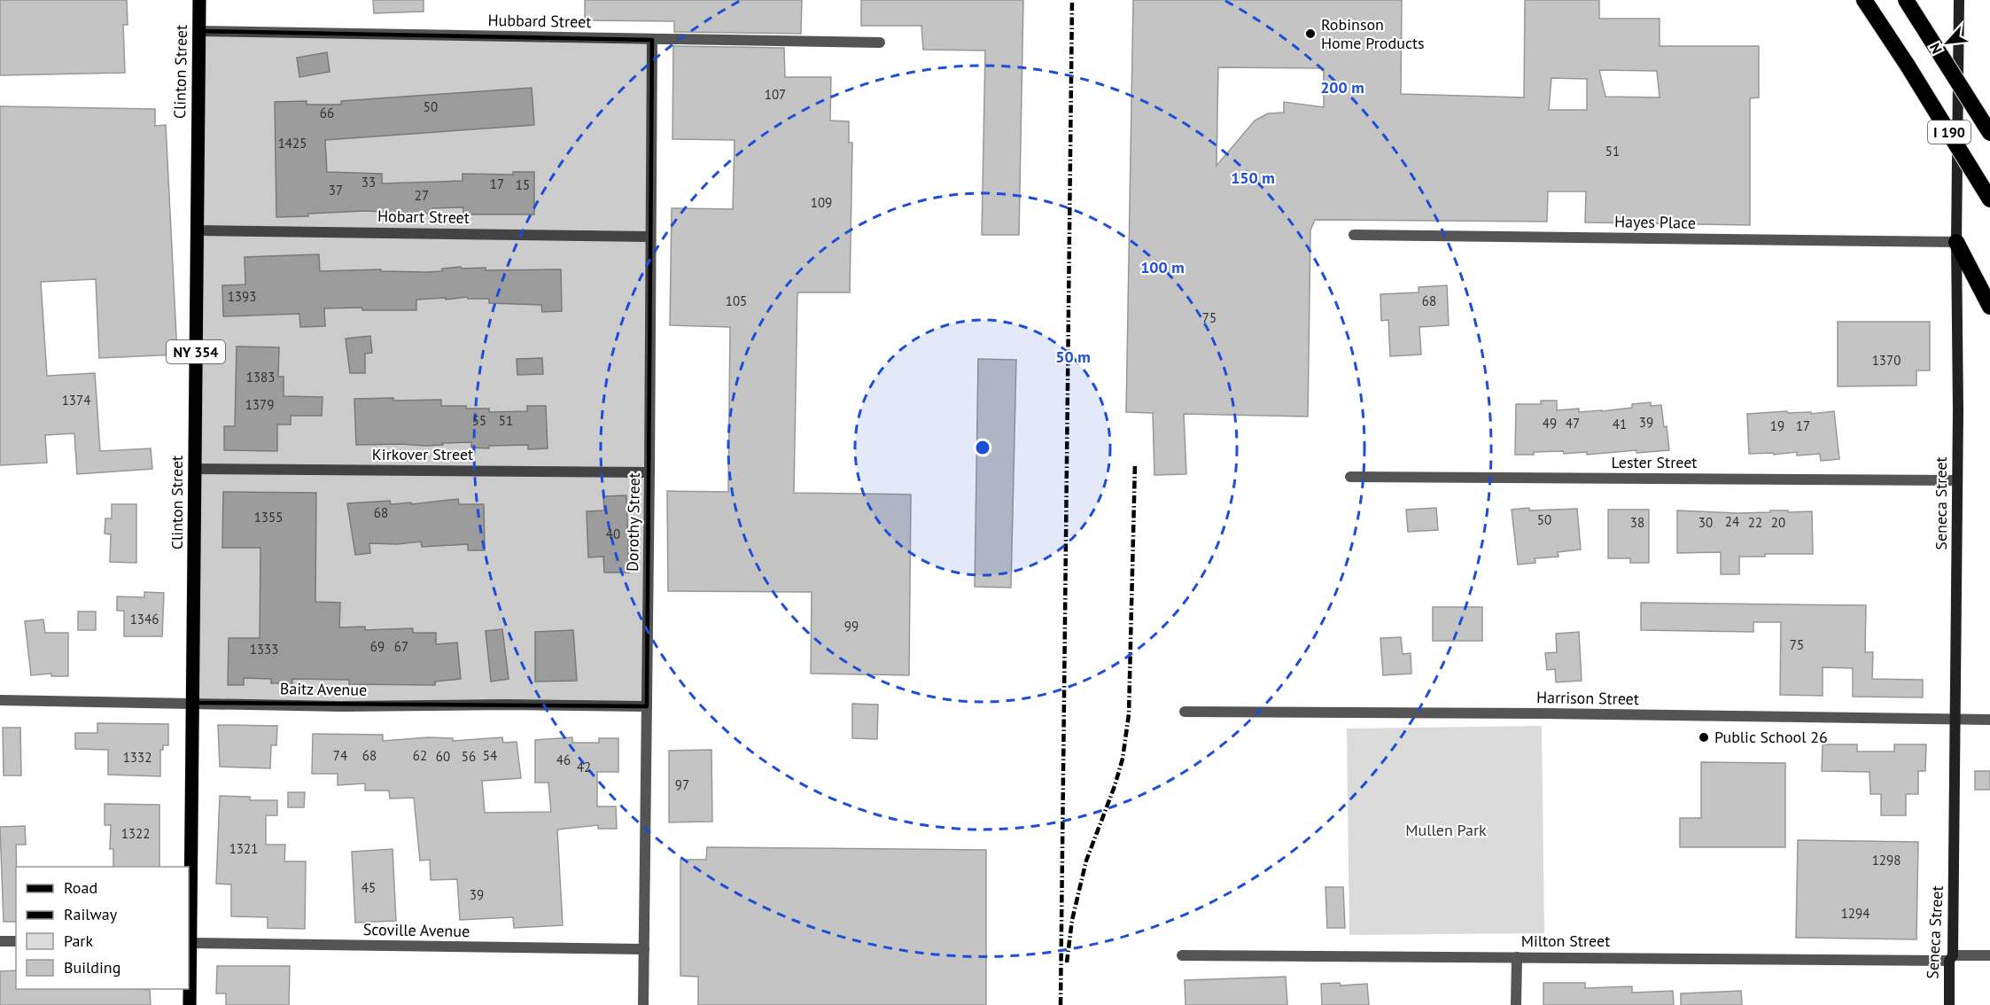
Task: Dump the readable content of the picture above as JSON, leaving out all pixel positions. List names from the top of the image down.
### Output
{
  "streets": {
    "highway": ["I 190"],
    "main road": ["Clinton Street", "NY 354", "Seneca Street"],
    "street": [
      "Hubbard Street",
      "Hobart Street",
      "Hayes Place",
      "Kirkover Street",
      "Lester Street",
      "Dorothy Street",
      "Baitz Avenue",
      "Harrison Street",
      "Scoville Avenue",
      "Milton Street"
    ]
  },
  "crossings": [
    ["Hubbard Street", "Clinton Street"],
    ["Hubbard Street", "Dorothy Street"],
    ["Clinton Street", "Hobart Street"],
    ["Clinton Street", "Kirkover Street"],
    ["Clinton Street", "Baitz Avenue"],
    ["Clinton Street", "Scoville Avenue"],
    ["Hobart Street", "Dorothy Street"],
    ["Hayes Place", "Seneca Street"],
    ["Kirkover Street", "Dorothy Street"],
    ["Lester Street", "Seneca Street"],
    ["Seneca Street", "Harrison Street"],
    ["Seneca Street", "Milton Street"],
    ["Dorothy Street", "Baitz Avenue"],
    ["Dorothy Street", "Scoville Avenue"]
  ],
  "parks": ["Mullen Park"],
  "places": ["Robinson Home Products", "Public School 26"],
  "house_numbers": [
    "107",
    "50",
    "66",
    "1425",
    "51",
    "33",
    "17",
    "15",
    "37",
    "27",
    "109",
    "1393",
    "105",
    "68",
    "75",
    "1370",
    "1383",
    "1374",
    "1379",
    "55",
    "51",
    "39",
    "49",
    "47",
    "41",
    "19",
    "17",
    "68",
    "1355",
    "50",
    "24",
    "38",
    "30",
    "22",
    "20",
    "40",
    "1346",
    "99",
    "75",
    "69",
    "67",
    "1333",
    "74",
    "68",
    "62",
    "54",
    "60",
    "56",
    "1332",
    "46",
    "42",
    "97",
    "1322",
    "1321",
    "1298",
    "45",
    "39",
    "1294"
  ],
  "legend": [
    "Road",
    "Railway",
    "Park",
    "Building"
  ],
  "north": "bottom left",
  "rings": [
    "200 m",
    "150 m",
    "100 m",
    "50 m"
  ]
}
